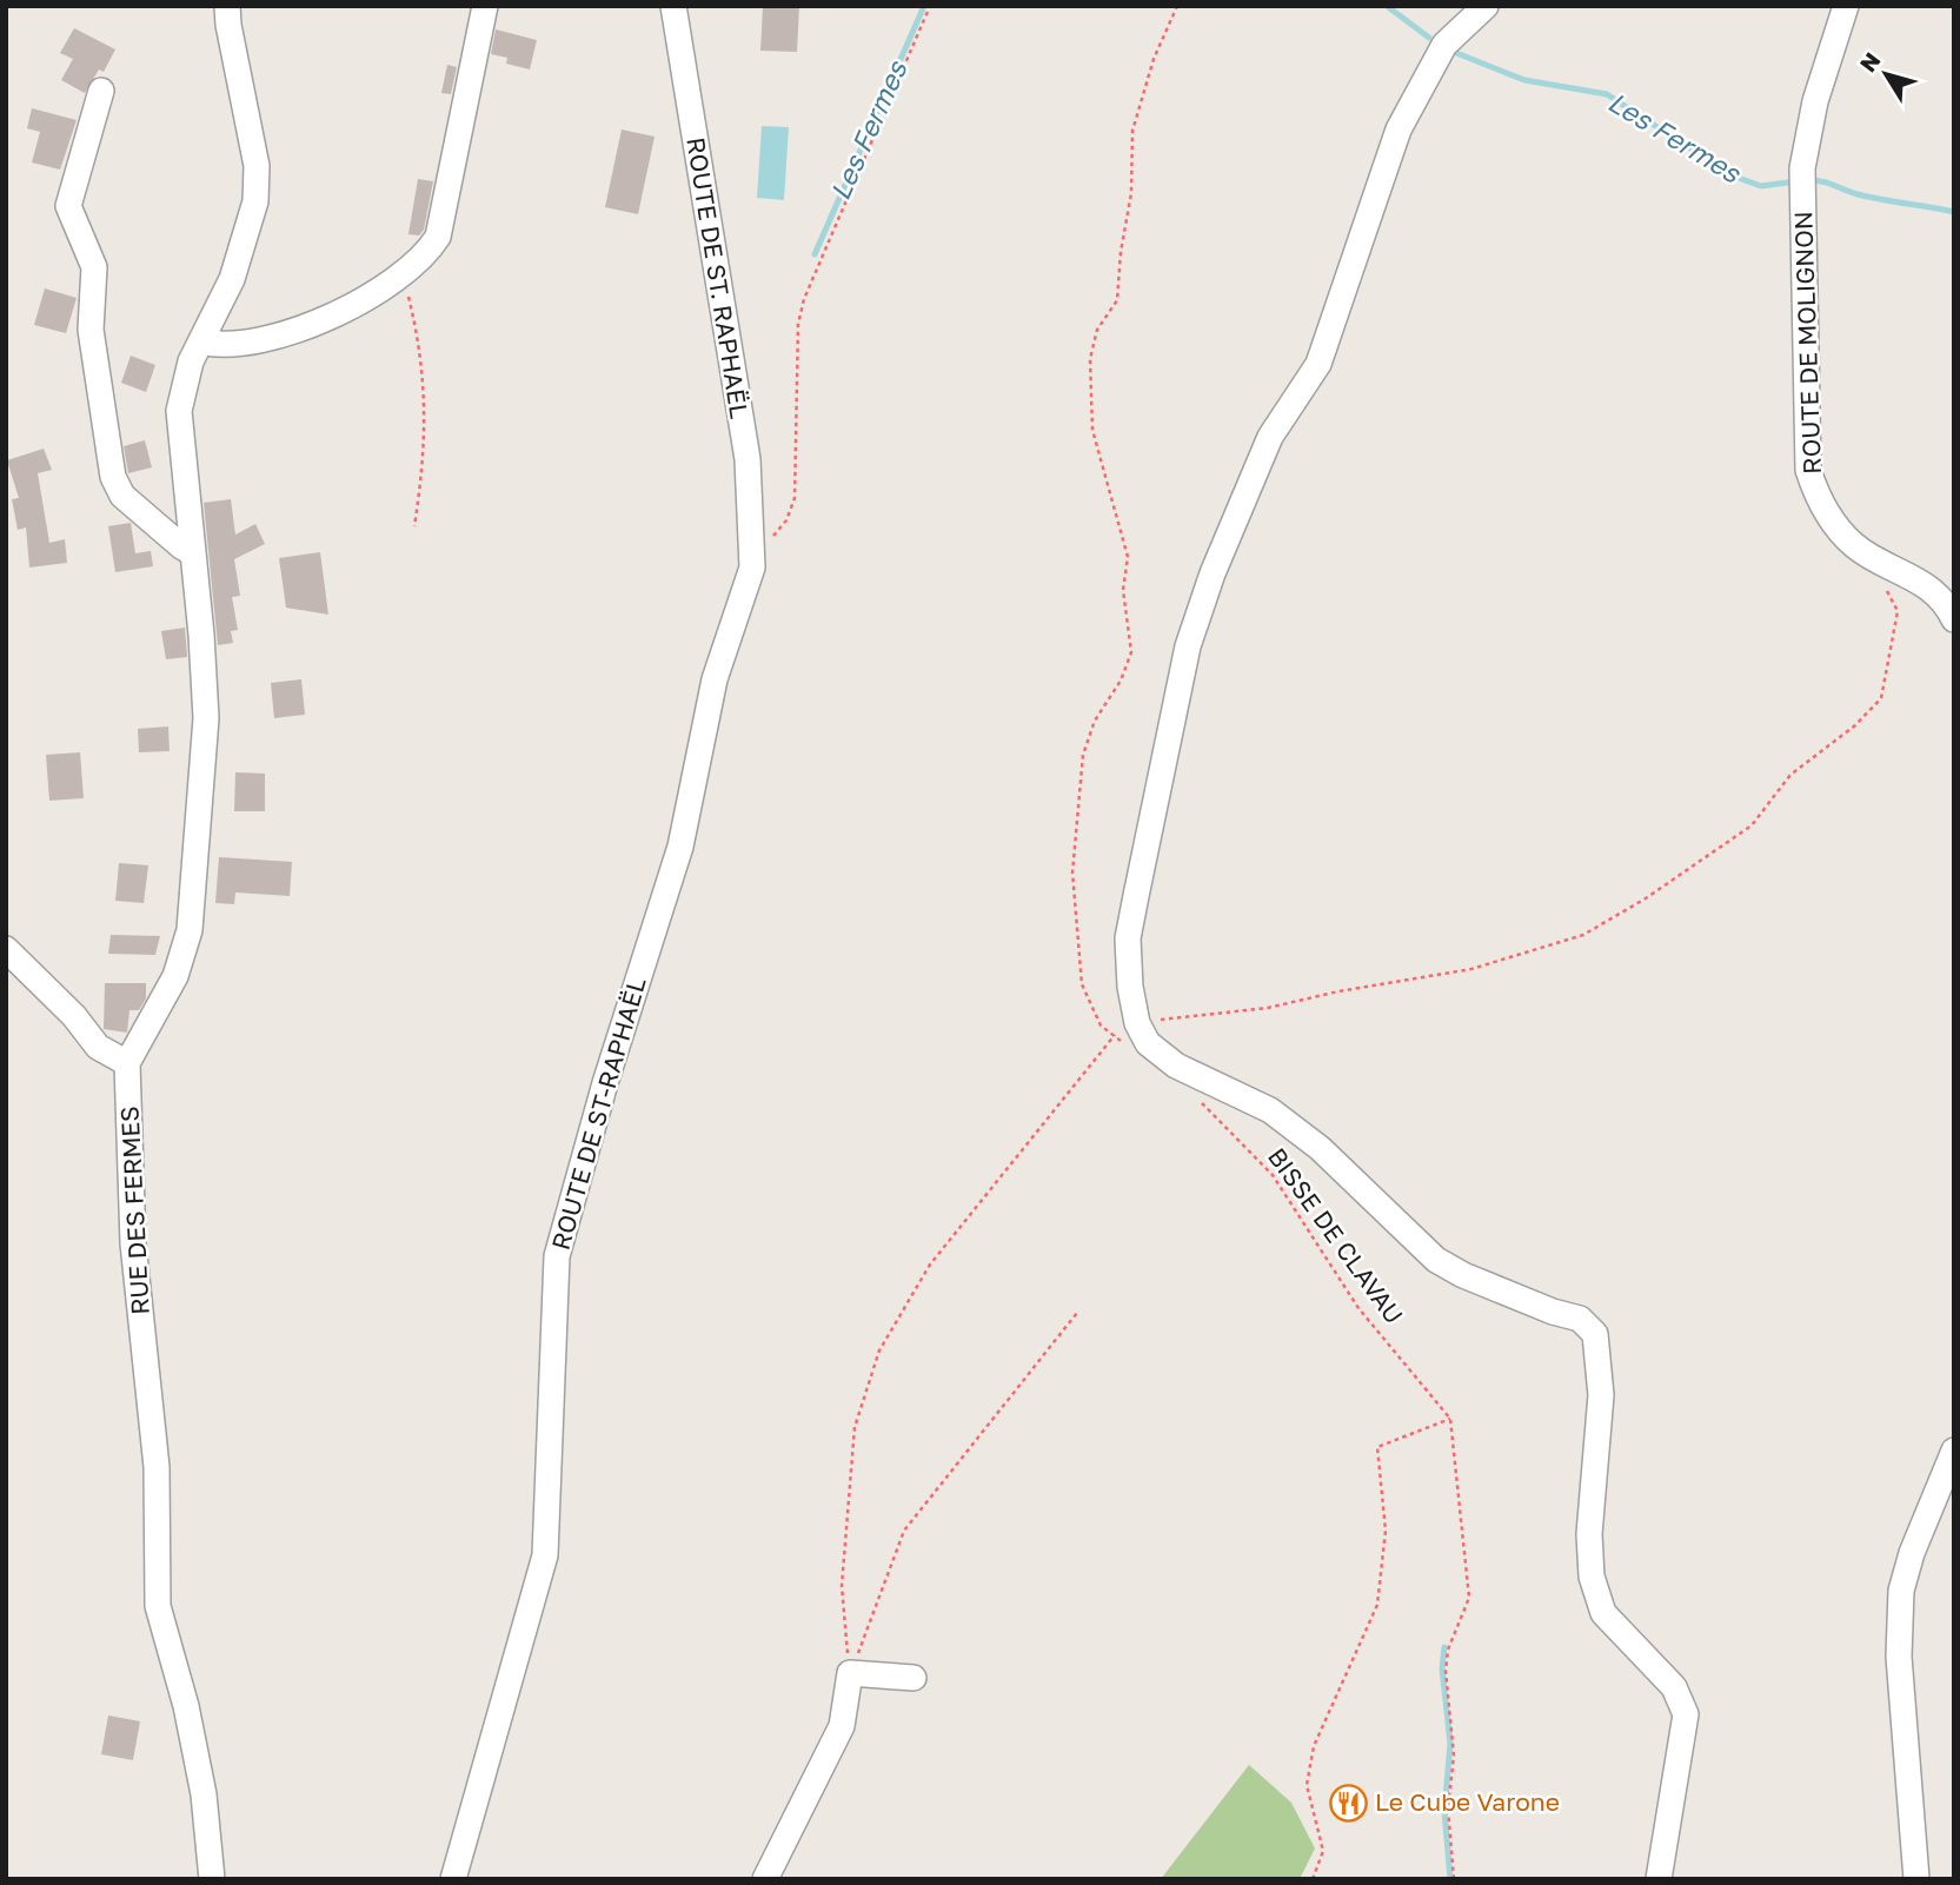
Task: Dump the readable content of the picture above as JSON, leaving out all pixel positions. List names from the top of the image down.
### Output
{
  "streets": {
    "street": [
      "ROUTE DE ST. RAPHAËL",
      "ROUTE DE MOLIGNON",
      "ROUTE DE ST-RAPHAËL",
      "RUE DES FERMES"
    ],
    "path": ["BISSE DE CLAVAU"]
  },
  "crossings": [
    ["ROUTE DE ST. RAPHAËL", "ROUTE DE ST-RAPHAËL"]
  ],
  "water": ["Les Fermes"],
  "places": {
    "restaurant": ["Le Cube Varone"]
  },
  "north": "top left"
}
